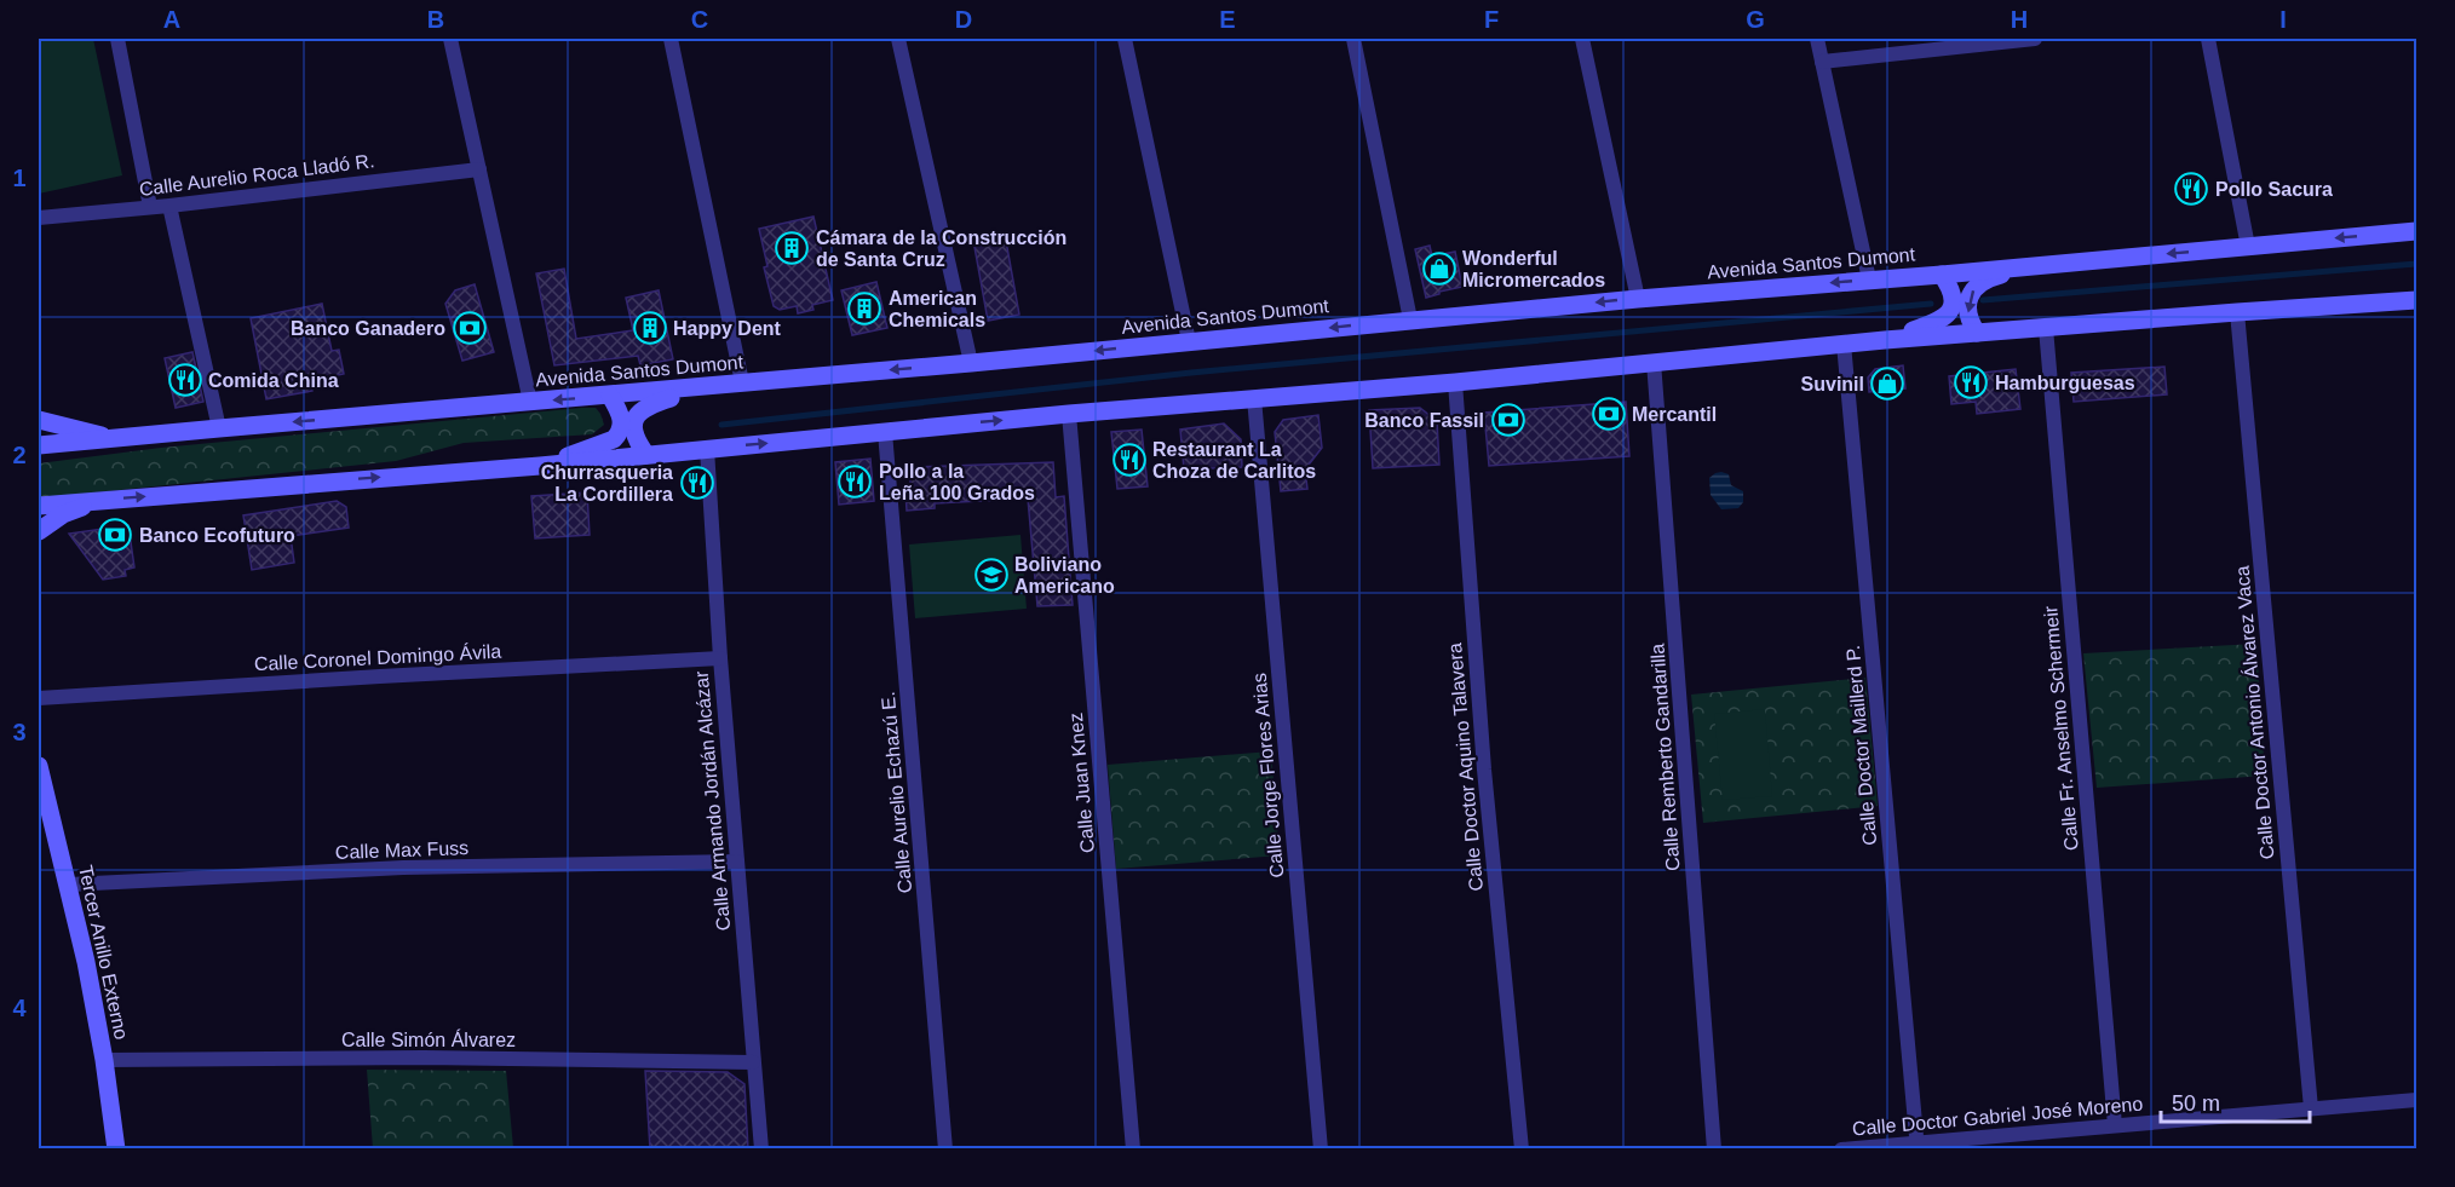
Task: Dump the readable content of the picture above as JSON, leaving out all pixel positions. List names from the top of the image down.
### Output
{
  "streets": {
    "main road": ["Avenida Santos Dumont", "Tercer Anillo Externo"],
    "street": [
      "Calle Aurelio Roca Lladó R.",
      "Calle Coronel Domingo Ávila",
      "Calle Doctor Antonio Álvarez Vaca",
      "Calle Fr. Anselmo Schermeir",
      "Calle Doctor Maillerd P.",
      "Calle Remberto Gandarilla",
      "Calle Doctor Aquino Talavera",
      "Calle Jorge Flores Arias",
      "Calle Juan Knez",
      "Calle Aurelio Echazú E.",
      "Calle Armando Jordán Alcázar",
      "Calle Max Fuss",
      "Calle Simón Álvarez",
      "Calle Doctor Gabriel José Moreno"
    ]
  },
  "crossings": [
    ["Calle Coronel Domingo Ávila", "Calle Armando Jordán Alcázar"],
    ["Calle Doctor Antonio Álvarez Vaca", "Calle Doctor Gabriel José Moreno"],
    ["Calle Fr. Anselmo Schermeir", "Calle Doctor Gabriel José Moreno"],
    ["Calle Doctor Maillerd P.", "Calle Doctor Gabriel José Moreno"],
    ["Calle Armando Jordán Alcázar", "Calle Max Fuss"],
    ["Calle Armando Jordán Alcázar", "Calle Simón Álvarez"],
    ["Calle Max Fuss", "Tercer Anillo Externo"],
    ["Tercer Anillo Externo", "Calle Simón Álvarez"]
  ],
  "places": {
    "restaurant": [
      "Pollo Sacura",
      "Comida China",
      "Hamburguesas",
      "Restaurant La Choza de Carlitos",
      "Pollo a la Leña 100 Grados",
      "Churrasqueria La Cordillera"
    ],
    "building": ["Cámara de la Construcción de Santa Cruz", "American Chemicals", "Happy Dent"],
    "shop": ["Wonderful Micromercados", "Suvinil"],
    "bank": [
      "Banco Ganadero",
      "Mercantil",
      "Banco Fassil",
      "Banco Ecofuturo"
    ],
    "school or university": ["Boliviano Americano"]
  },
  "scale_bar": "50 m",
  "grid": {
    "columns": [
      "A",
      "B",
      "C",
      "D",
      "E",
      "F",
      "G",
      "H",
      "I"
    ],
    "rows": [
      "1",
      "2",
      "3",
      "4"
    ]
  }
}
